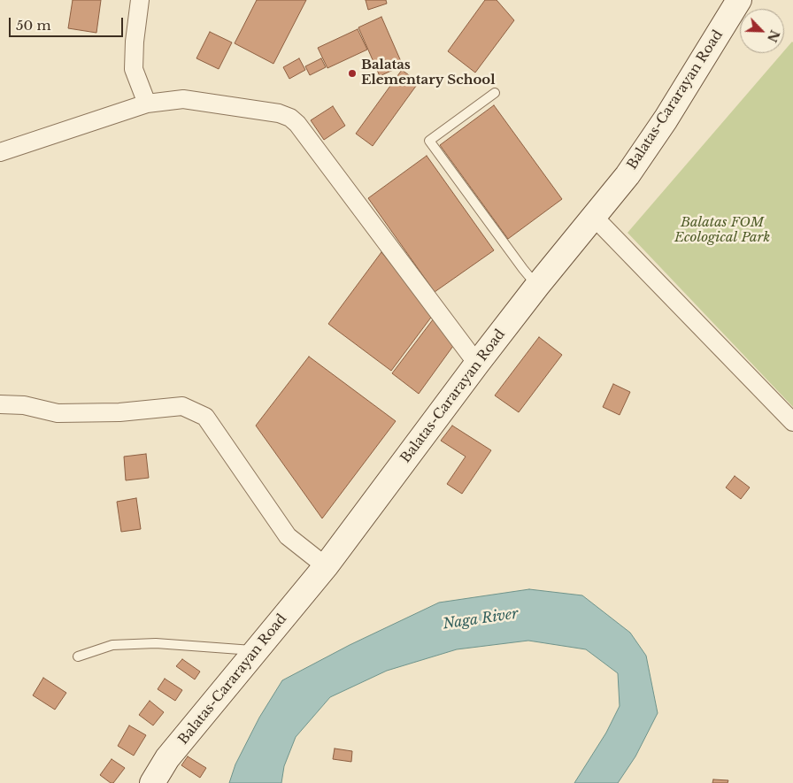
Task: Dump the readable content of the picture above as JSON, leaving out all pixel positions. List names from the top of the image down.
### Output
{
  "streets": {
    "main road": ["Balatas-Cararayan Road"]
  },
  "water": ["Naga River"],
  "parks": ["Balatas FOM Ecological Park"],
  "places": ["Balatas Elementary School"],
  "scale_bar": "50 m",
  "north": "bottom right"
}
